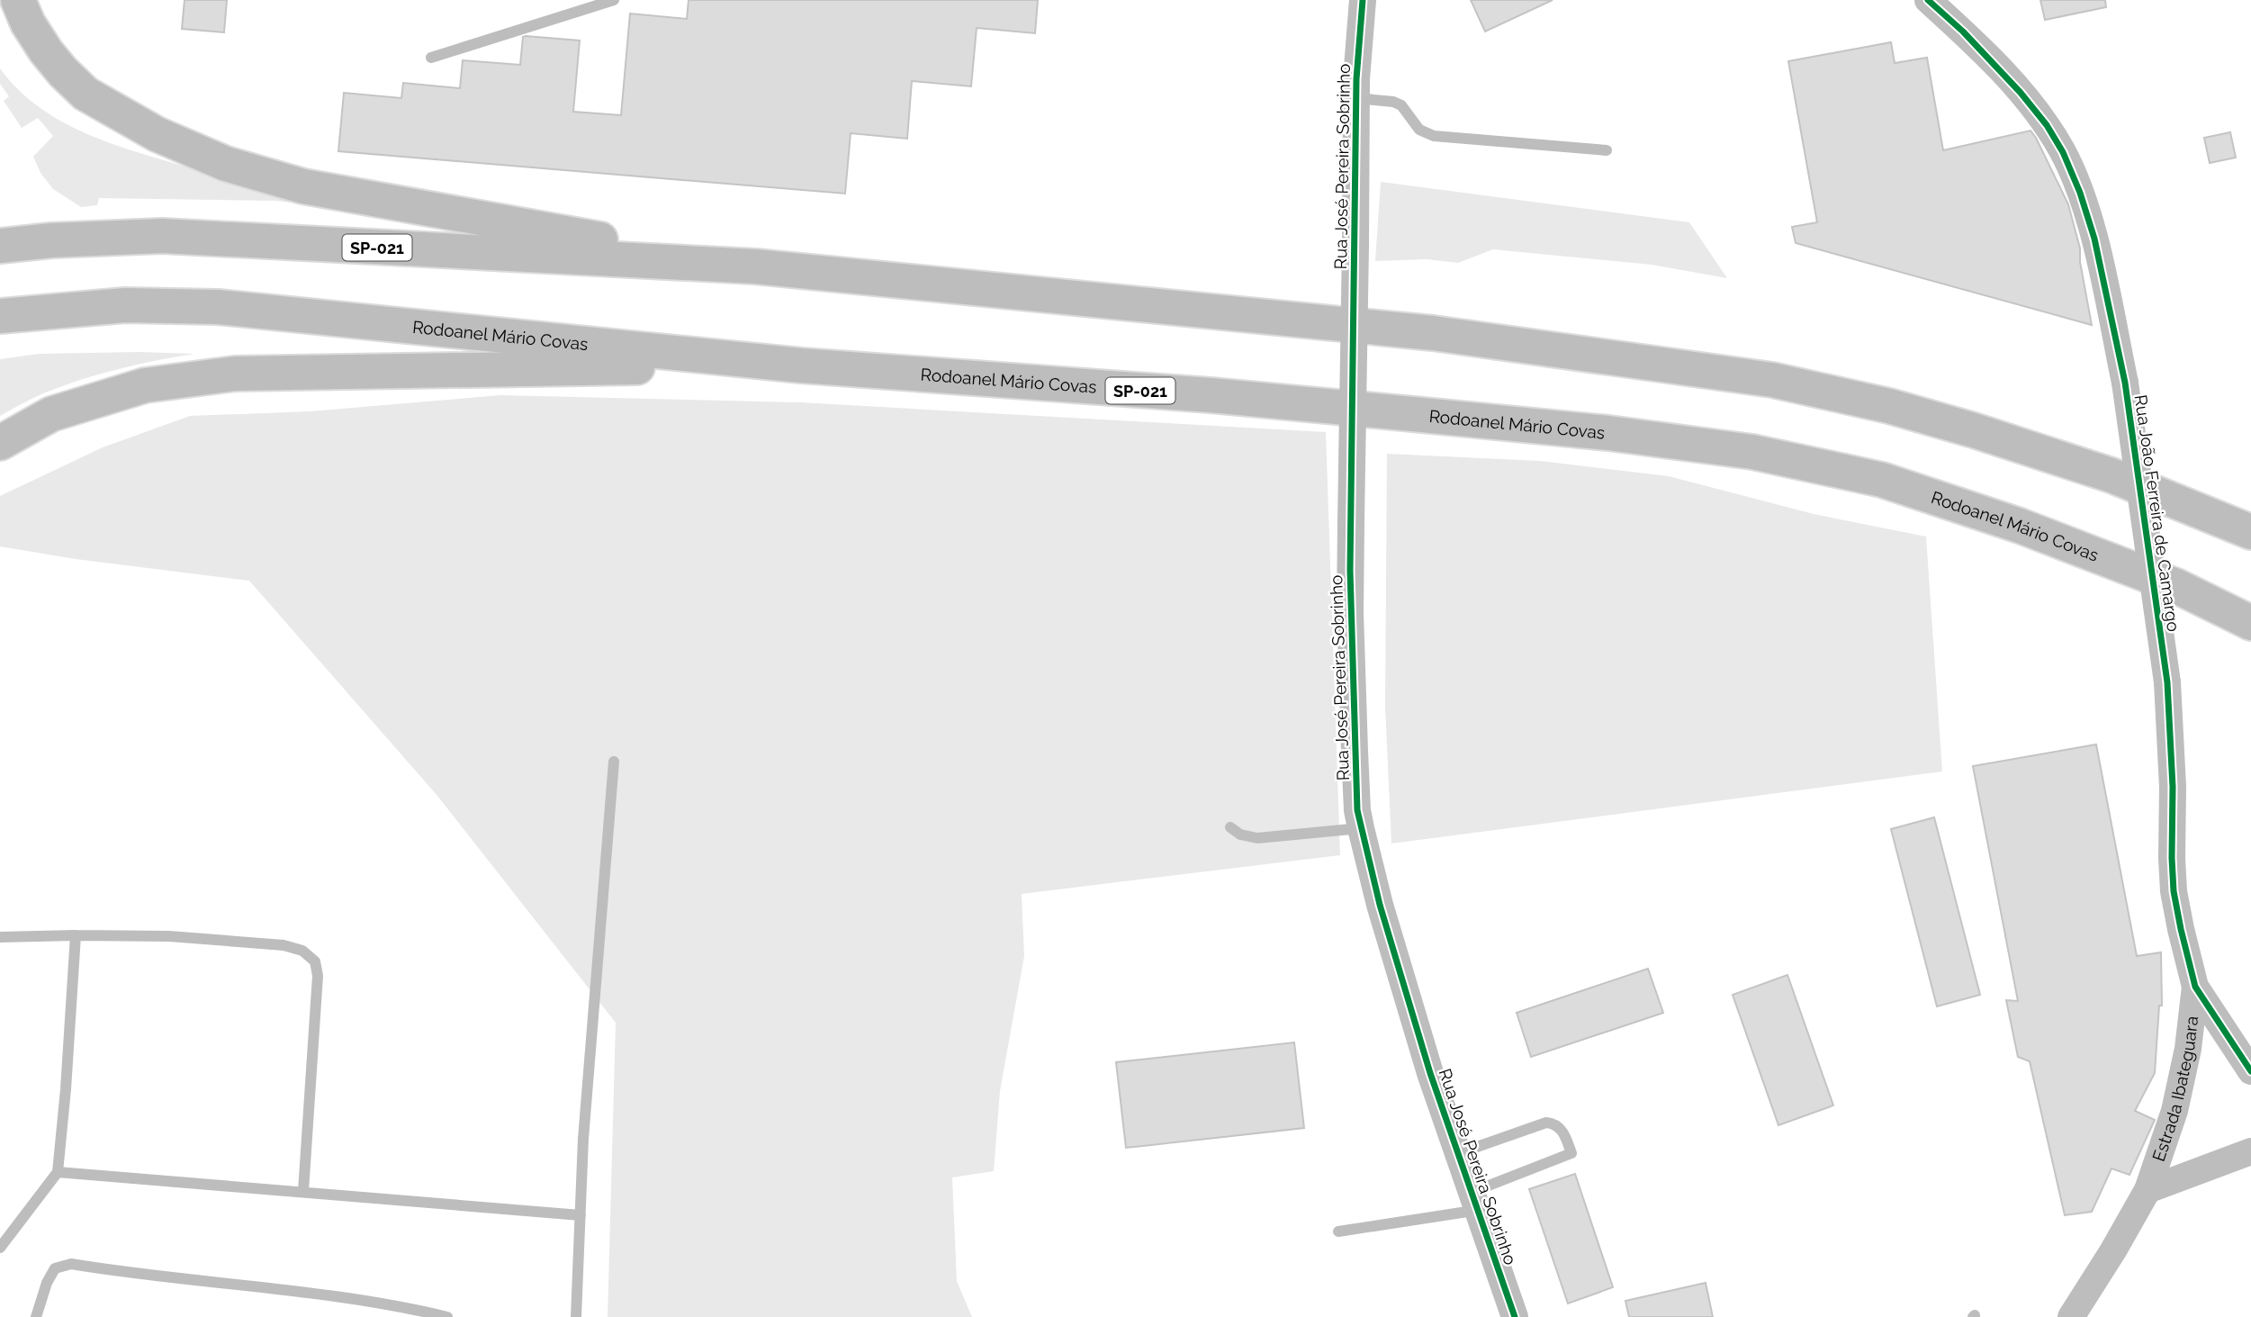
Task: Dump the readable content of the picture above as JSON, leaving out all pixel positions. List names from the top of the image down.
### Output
{
  "streets": {
    "highway": ["SP-021", "Rodoanel Mário Covas"],
    "street": ["Rua José Pereira Sobrinho", "Rua João Ferreira de Camargo", "Estrada Ibateguara"]
  },
  "crossings": [
    ["Rua João Ferreira de Camargo", "Estrada Ibateguara"]
  ]
}
